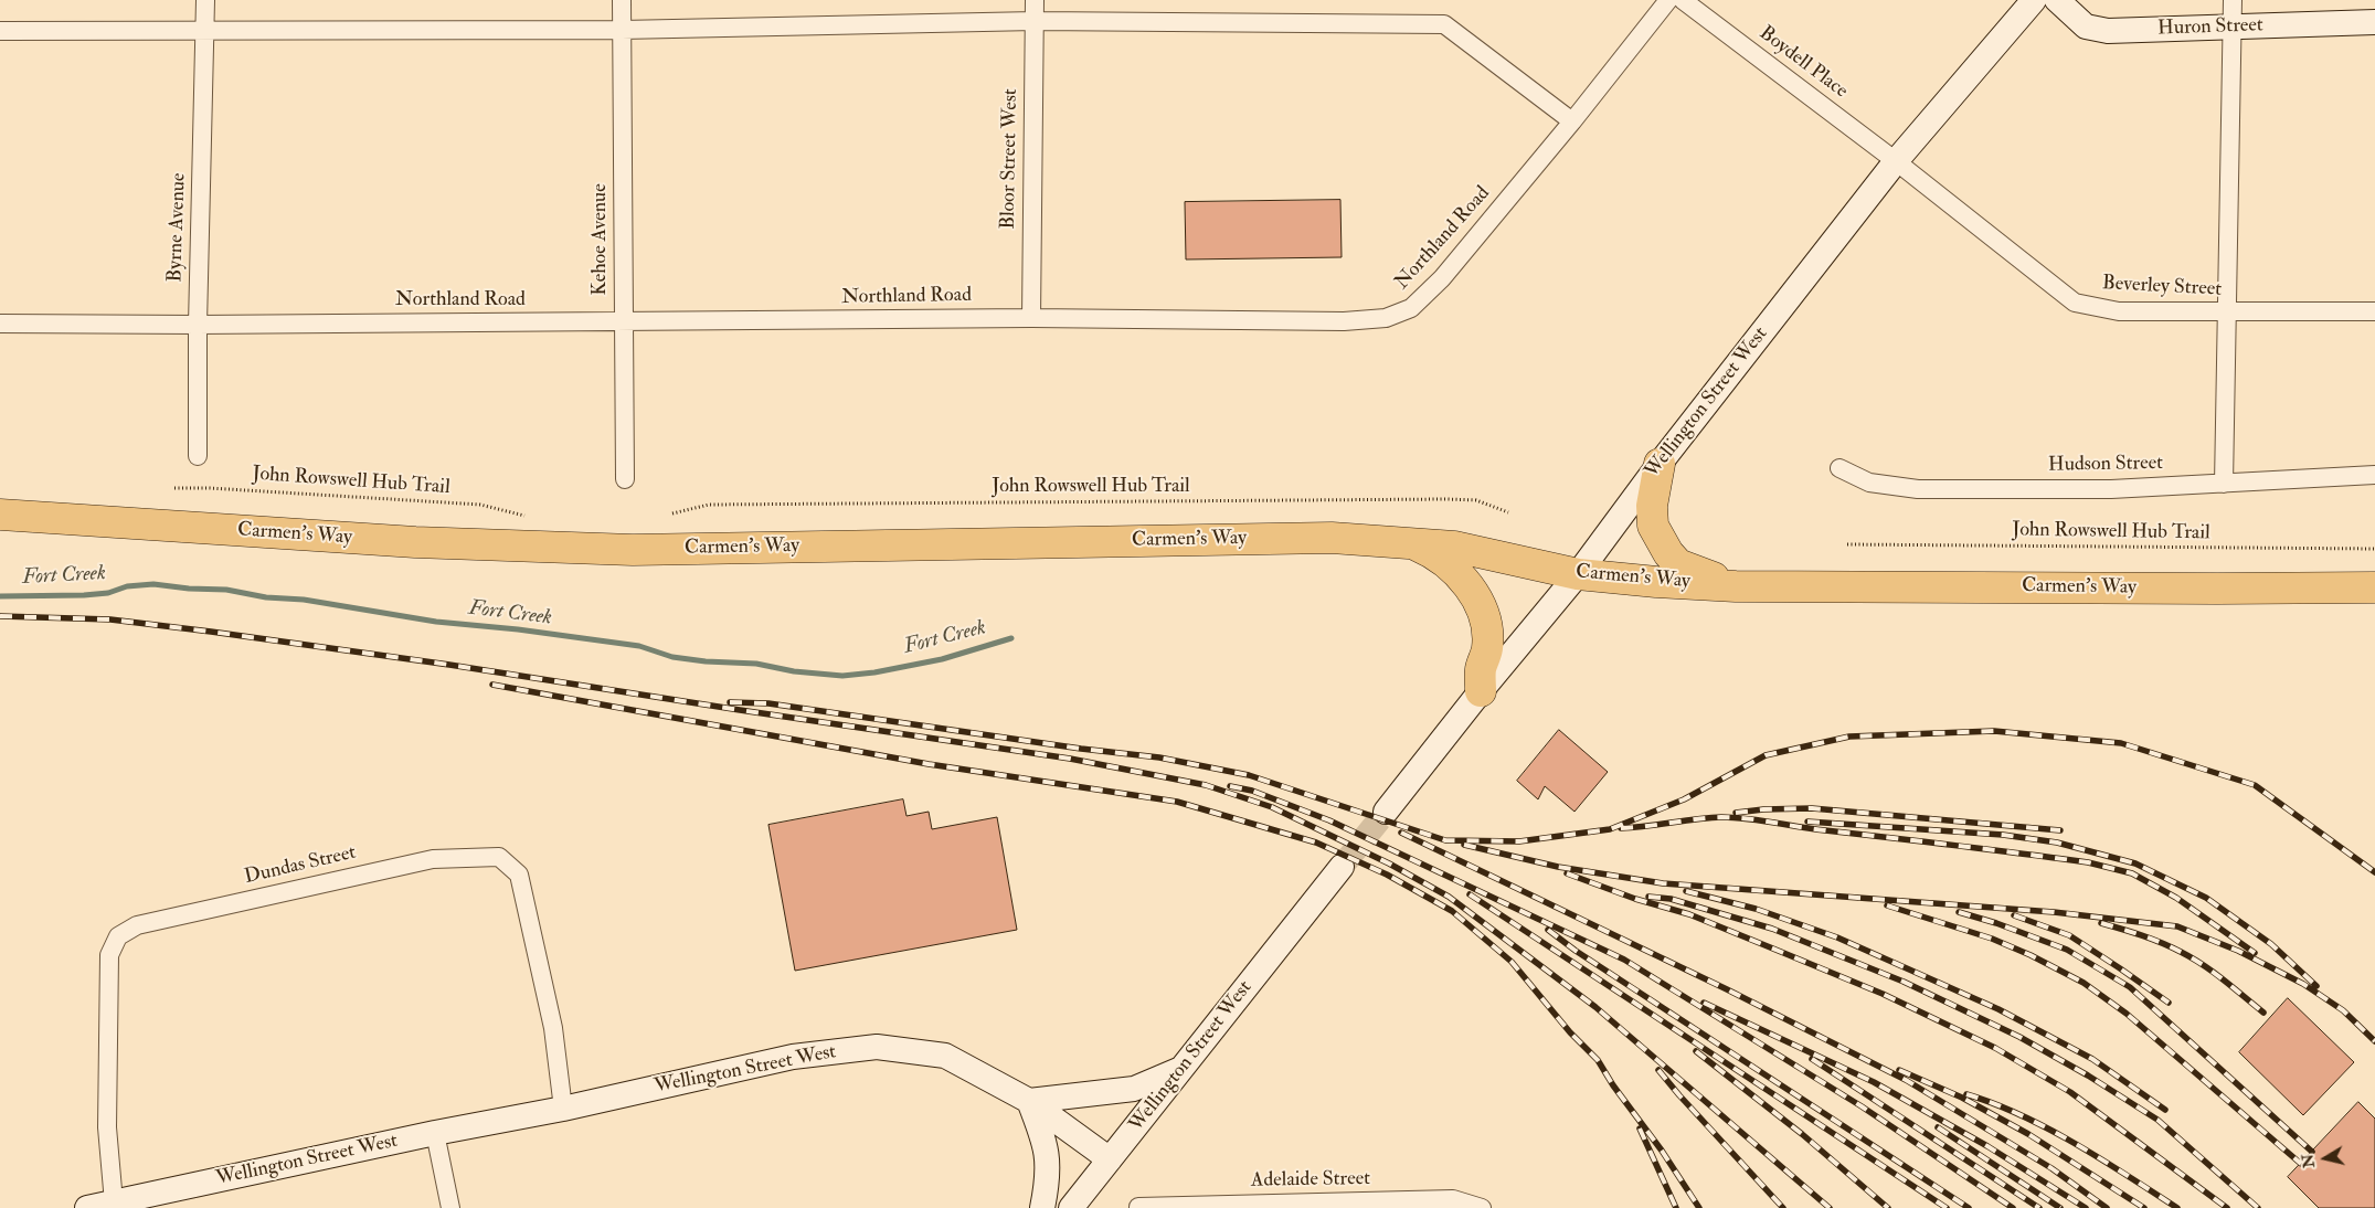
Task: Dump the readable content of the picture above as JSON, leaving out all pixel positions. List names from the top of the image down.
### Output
{
  "streets": {
    "highway": ["Carmen's Way"],
    "main road": ["Huron Street", "Wellington Street West"],
    "street": [
      "Boydell Place",
      "Bloor Street West",
      "Byrne Avenue",
      "Northland Road",
      "Kehoe Avenue",
      "Beverley Street",
      "Hudson Street",
      "Dundas Street",
      "Adelaide Street"
    ],
    "path": ["John Rowswell Hub Trail"]
  },
  "crossings": [
    ["Boydell Place", "Beverley Street"],
    ["Boydell Place", "Wellington Street West"],
    ["Bloor Street West", "Northland Road"],
    ["Byrne Avenue", "Northland Road"],
    ["Northland Road", "Kehoe Avenue"],
    ["Beverley Street", "Wellington Street West"],
    ["Wellington Street West", "Carmen's Way"],
    ["Wellington Street West", "Dundas Street"]
  ],
  "water": ["Fort Creek"],
  "north": "left"
}
